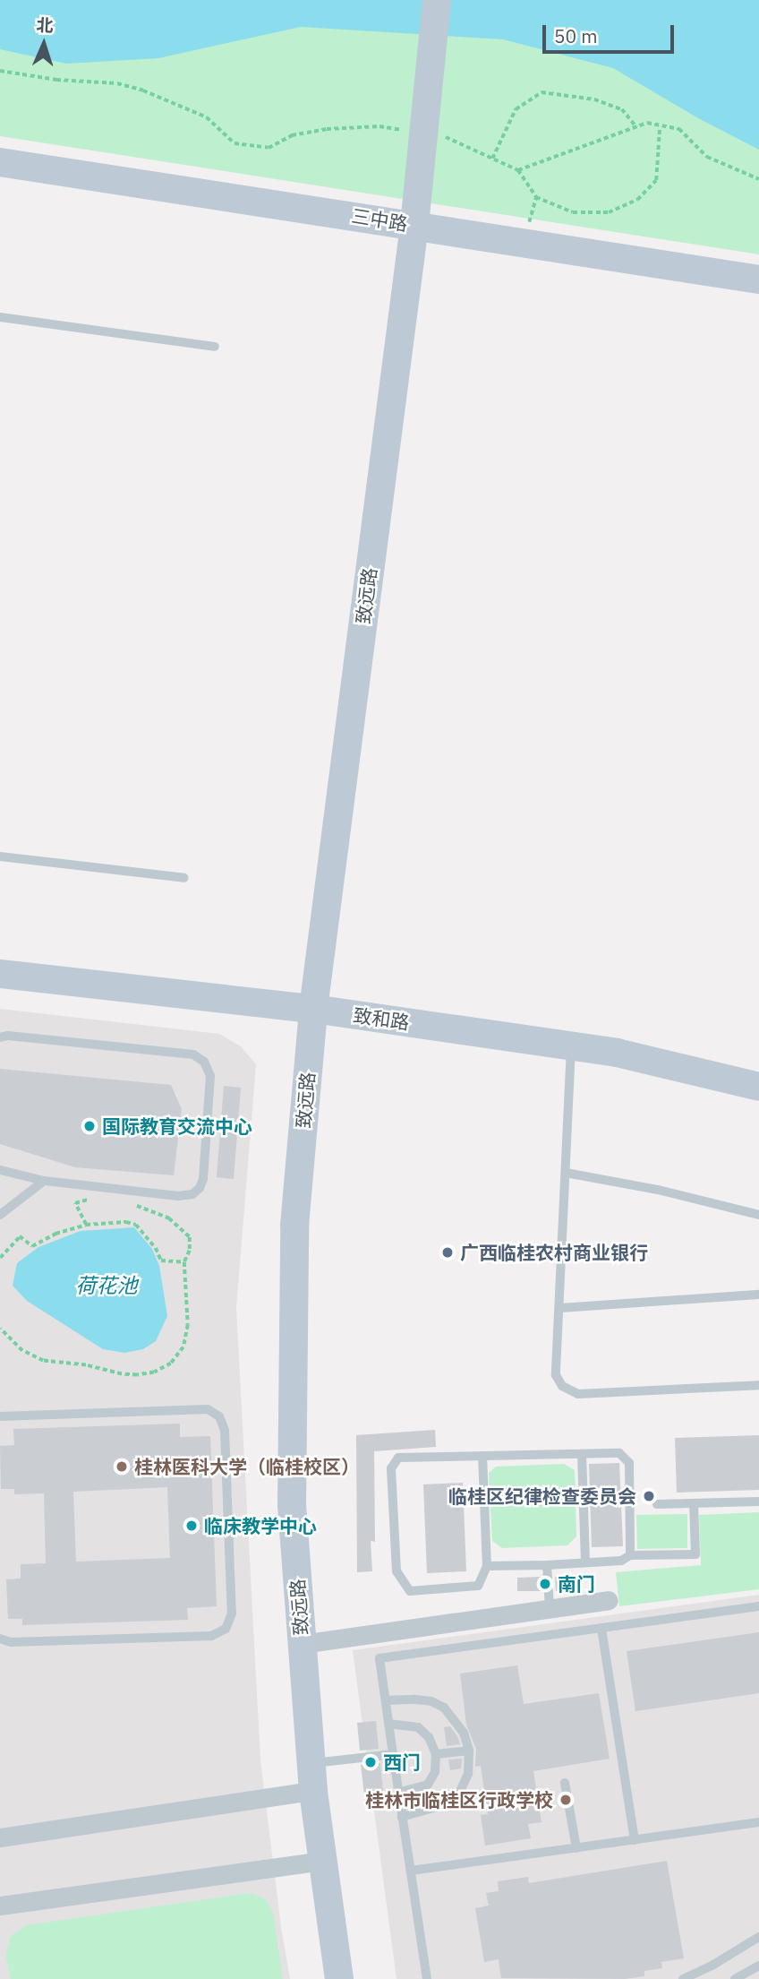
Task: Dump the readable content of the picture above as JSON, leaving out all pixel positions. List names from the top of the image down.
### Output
{
  "streets": {
    "main road": ["三中路", "致远路", "致和路"]
  },
  "crossings": [
    ["三中路", "致远路"],
    ["致远路", "致和路"]
  ],
  "water": ["荷花池"],
  "places": [
    "国际教育交流中心",
    "广西临桂农村商业银行",
    "桂林医科大学（临桂校区）",
    "临桂区纪律检查委员会",
    "临床教学中心",
    "南门",
    "西门",
    "桂林市临桂区行政学校"
  ],
  "scale_bar": "50 m",
  "north": "top"
}
